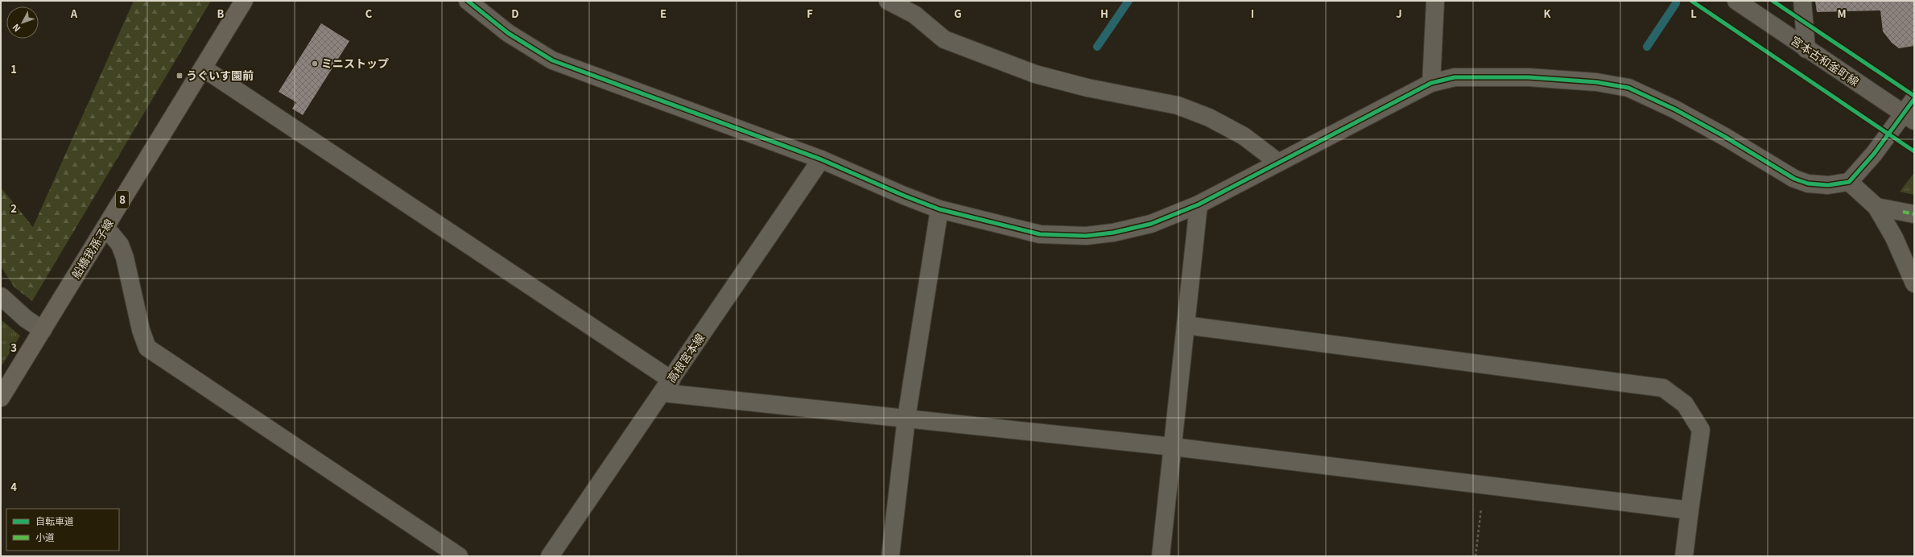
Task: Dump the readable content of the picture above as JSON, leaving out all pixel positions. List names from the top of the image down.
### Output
{
  "streets": {
    "main road": ["8", "船橋我孫子線"],
    "street": ["宮本古和釜町線", "高根宮本線"]
  },
  "places": {
    "other": ["ミニストップ"],
    "transit": ["うぐいす園前"]
  },
  "legend": ["自転車道", "小道"],
  "north": "bottom left",
  "grid": {
    "columns": [
      "A",
      "B",
      "C",
      "D",
      "E",
      "F",
      "G",
      "H",
      "I",
      "J",
      "K",
      "L",
      "M"
    ],
    "rows": [
      "1",
      "2",
      "3",
      "4"
    ]
  }
}
